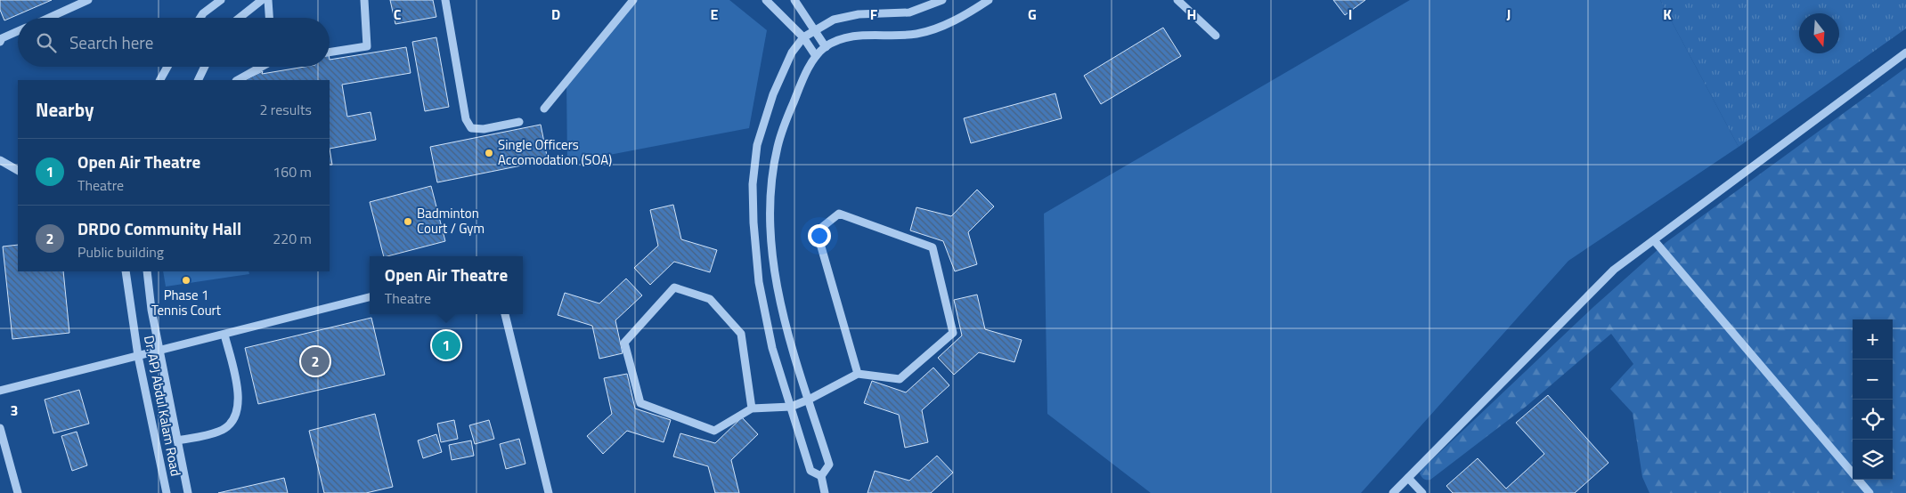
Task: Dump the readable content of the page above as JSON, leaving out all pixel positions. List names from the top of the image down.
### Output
{
  "streets": {
    "street": ["Dr. APJ Abdul Kalam Road"]
  },
  "places": ["Single Officers Accomodation (SOA)", "Badminton Court / Gym", "Phase 1 Tennis Court"],
  "north": "bottom",
  "page": {
    "search": "Search here",
    "heading": ["Nearby", "2 results"],
    "list": [
      {
        "mark": "1",
        "name": "Open Air Theatre",
        "note": "Theatre",
        "value": "160 m"
      },
      {
        "mark": "2",
        "name": "DRDO Community Hall",
        "note": "Public building",
        "value": "220 m"
      }
    ],
    "popup": ["Open Air Theatre", "Theatre"],
    "map_buttons": ["+", "−"],
    "pins": ["1", "2"]
  },
  "grid": {
    "columns": [
      "C",
      "D",
      "E",
      "F",
      "G",
      "H",
      "I",
      "J",
      "K"
    ],
    "rows": ["3"]
  }
}
